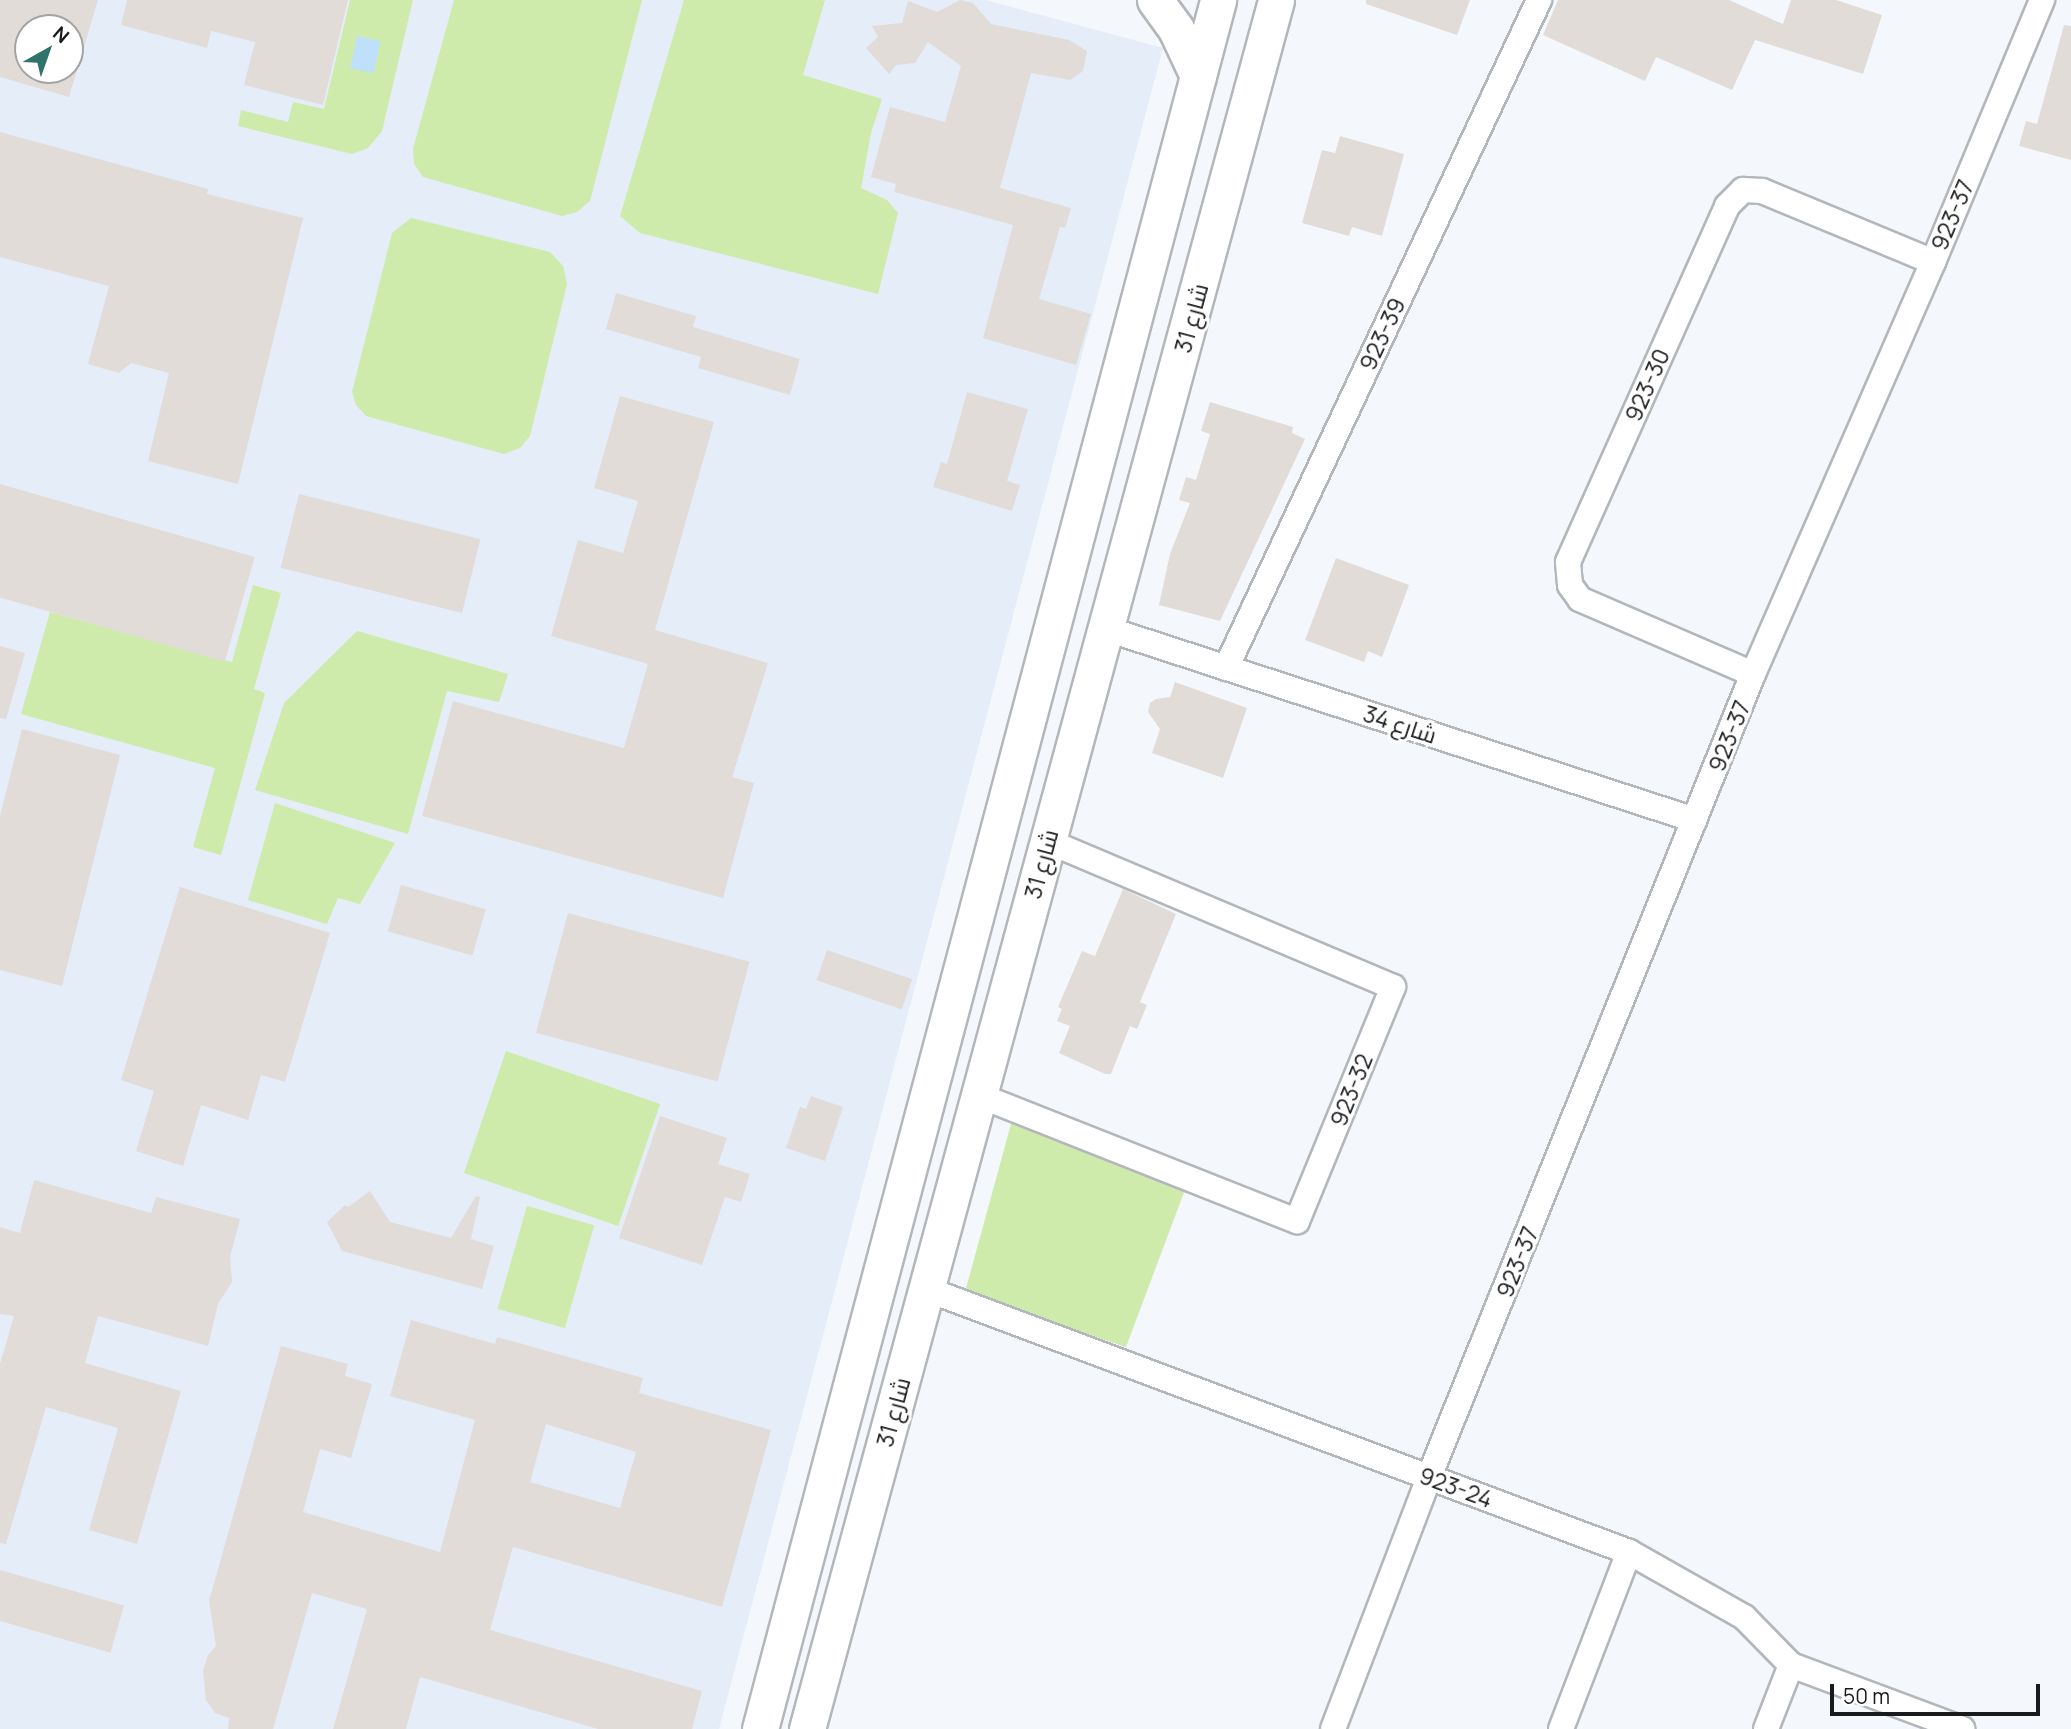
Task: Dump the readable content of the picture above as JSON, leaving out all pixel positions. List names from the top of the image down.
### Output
{
  "streets": {
    "street": [
      "923-37",
      "شارع 31",
      "923-39",
      "923-30",
      "شارع 34",
      "923-32",
      "923-24"
    ]
  },
  "crossings": [
    ["923-37", "923-30"],
    ["923-37", "شارع 34"],
    ["923-37", "923-24"],
    ["شارع 31", "شارع 34"],
    ["شارع 31", "923-32"],
    ["شارع 31", "923-24"],
    ["923-39", "شارع 34"]
  ],
  "scale_bar": "50 m",
  "north": "top right"
}
